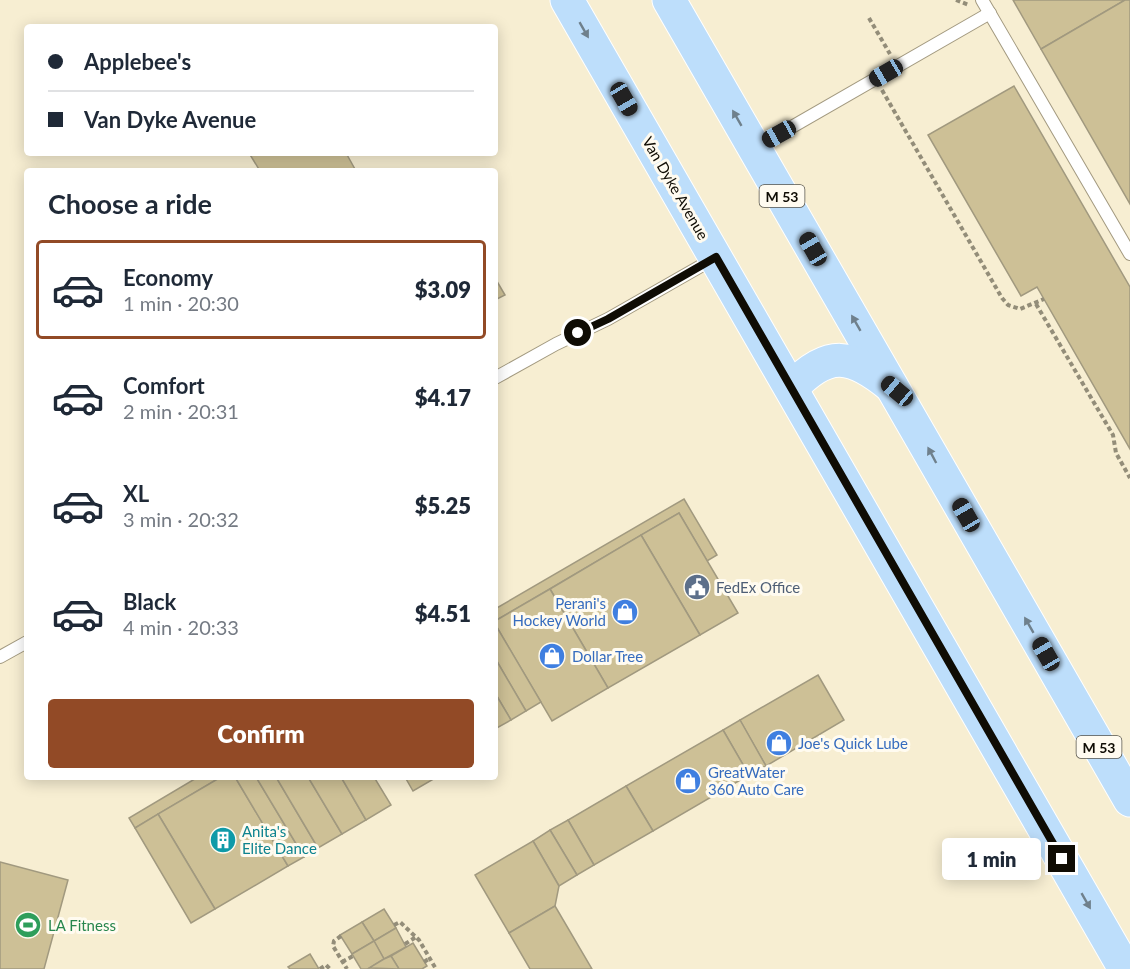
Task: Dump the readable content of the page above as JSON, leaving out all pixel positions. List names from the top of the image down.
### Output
{
  "streets": {
    "main road": ["Van Dyke Avenue", "M 53"]
  },
  "places": {
    "public building": ["FedEx Office"],
    "shop": [
      "Perani's Hockey World",
      "Dollar Tree",
      "Joe's Quick Lube",
      "GreatWater 360 Auto Care"
    ],
    "building": ["Anita's Elite Dance"],
    "sports": ["LA Fitness"]
  },
  "page": {
    "banner": ["Applebee's", "Van Dyke Avenue"],
    "heading": "Choose a ride",
    "list": [
      {
        "name": "Economy",
        "note": "1 min · 20:30",
        "value": "$3.09"
      },
      {
        "name": "Comfort",
        "note": "2 min · 20:31",
        "value": "$4.17"
      },
      {
        "name": "XL",
        "note": "3 min · 20:32",
        "value": "$5.25"
      },
      {
        "name": "Black",
        "note": "4 min · 20:33",
        "value": "$4.51"
      }
    ],
    "buttons": "Confirm",
    "bubble": "1 min"
  }
}
